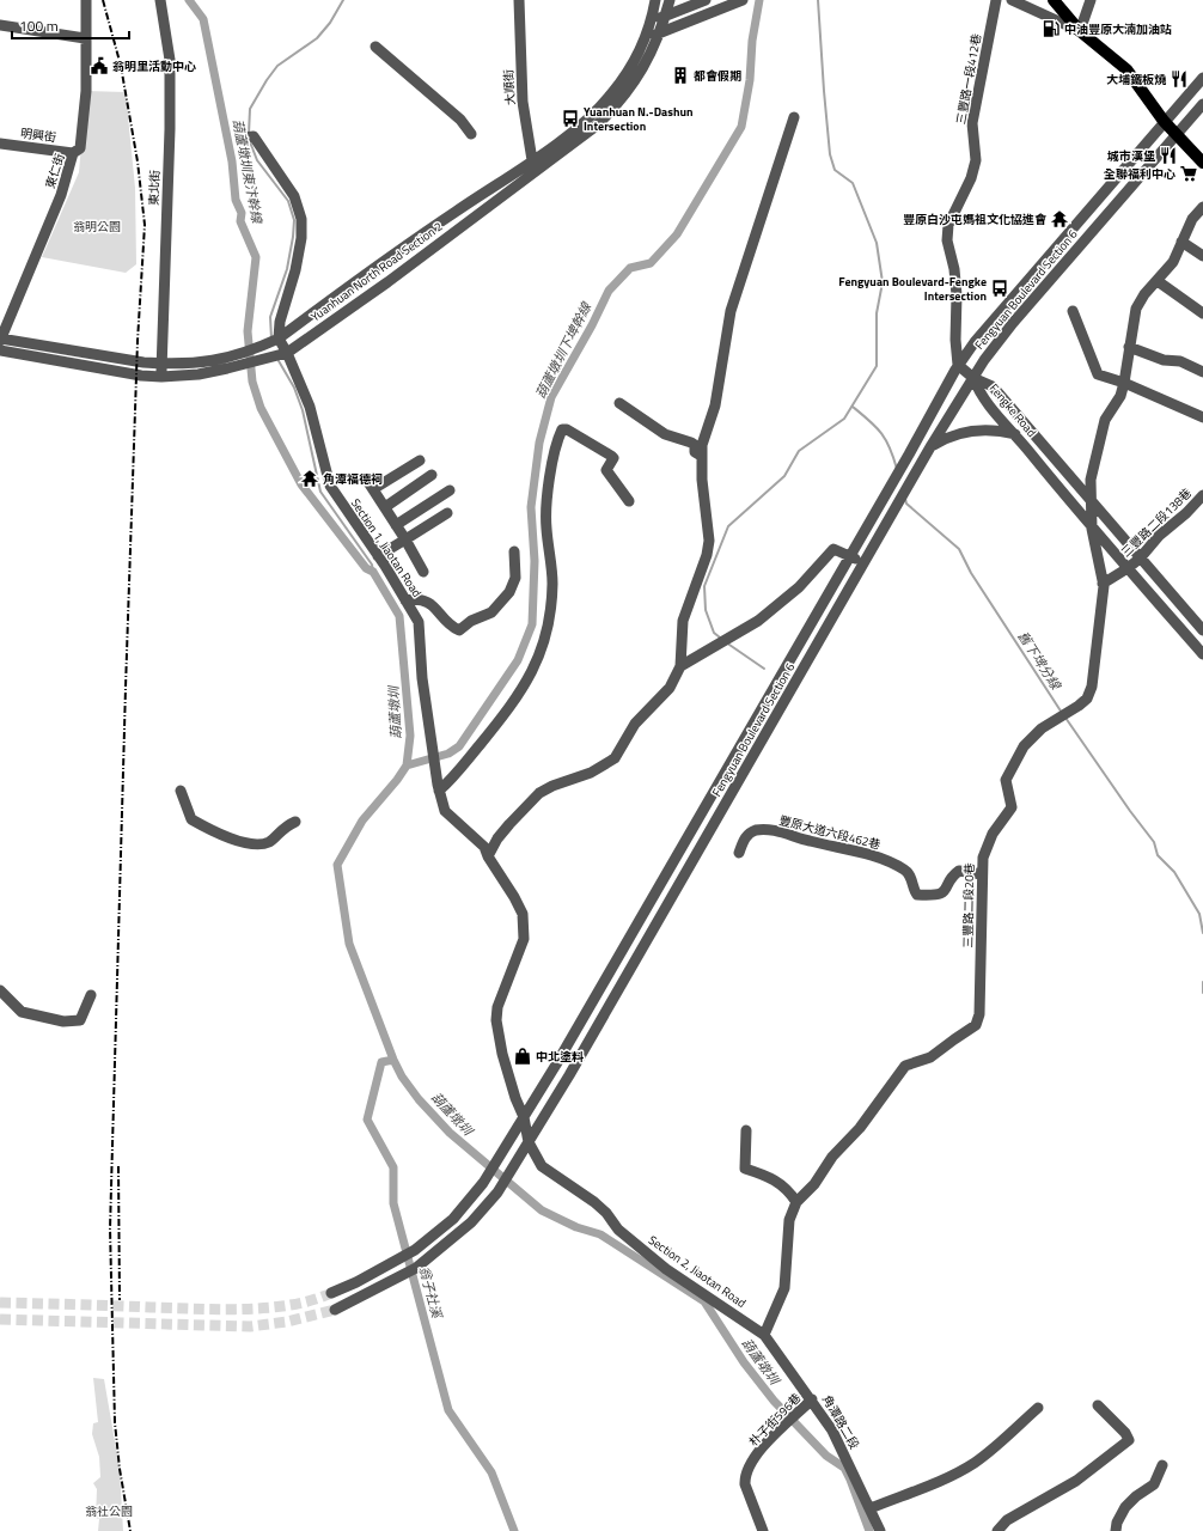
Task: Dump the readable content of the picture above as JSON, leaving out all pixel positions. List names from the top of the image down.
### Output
{
  "streets": {
    "street": [
      "三豐路一段412巷",
      "大順街",
      "明興街",
      "東仁街",
      "東北街",
      "Yuanhuan North Road Section 2",
      "Fengyuan Boulevard Section 6",
      "Fengke Road",
      "三豐路二段138巷",
      "Section 1, Jiaotan Road",
      "豐原大道六段462巷",
      "三豐路二段20巷",
      "Section 2, Jiaotan Road",
      "朴子街596巷",
      "角潭路二段"
    ]
  },
  "crossings": [
    ["三豐路一段412巷", "Fengyuan Boulevard Section 6"],
    ["大順街", "Yuanhuan North Road Section 2"],
    ["明興街", "東仁街"],
    ["東仁街", "Yuanhuan North Road Section 2"],
    ["東北街", "Yuanhuan North Road Section 2"],
    ["Yuanhuan North Road Section 2", "Section 1, Jiaotan Road"],
    ["Fengyuan Boulevard Section 6", "Fengke Road"],
    ["Fengyuan Boulevard Section 6", "Section 2, Jiaotan Road"],
    ["Fengke Road", "三豐路二段138巷"],
    ["Fengke Road", "三豐路二段20巷"],
    ["三豐路二段138巷", "三豐路二段20巷"],
    ["Section 1, Jiaotan Road", "Section 2, Jiaotan Road"],
    ["豐原大道六段462巷", "三豐路二段20巷"],
    ["三豐路二段20巷", "Section 2, Jiaotan Road"],
    ["三豐路二段20巷", "角潭路二段"],
    ["Section 2, Jiaotan Road", "角潭路二段"],
    ["朴子街596巷", "角潭路二段"]
  ],
  "water": [
    "葫蘆墩圳東汴幹線",
    "葫蘆墩圳下埤幹線",
    "舊下埤分線",
    "葫蘆墩圳",
    "翁子社溪"
  ],
  "parks": ["翁明公園", "翁社公園"],
  "places": {
    "fuel station": ["中油豐原大湳加油站"],
    "public building": ["翁明里活動中心"],
    "building": ["都會假期"],
    "restaurant": ["大埔鐵板燒", "城市漢堡"],
    "bus stop": ["Yuanhuan N.-Dashun Intersection", "Fengyuan Boulevard-Fengke Intersection"],
    "supermarket": ["全聯福利中心"],
    "temple": ["豐原白沙屯媽祖文化協進會", "角潭福德祠"],
    "shop": ["中北塗料"]
  },
  "scale_bar": "100 m"
}
